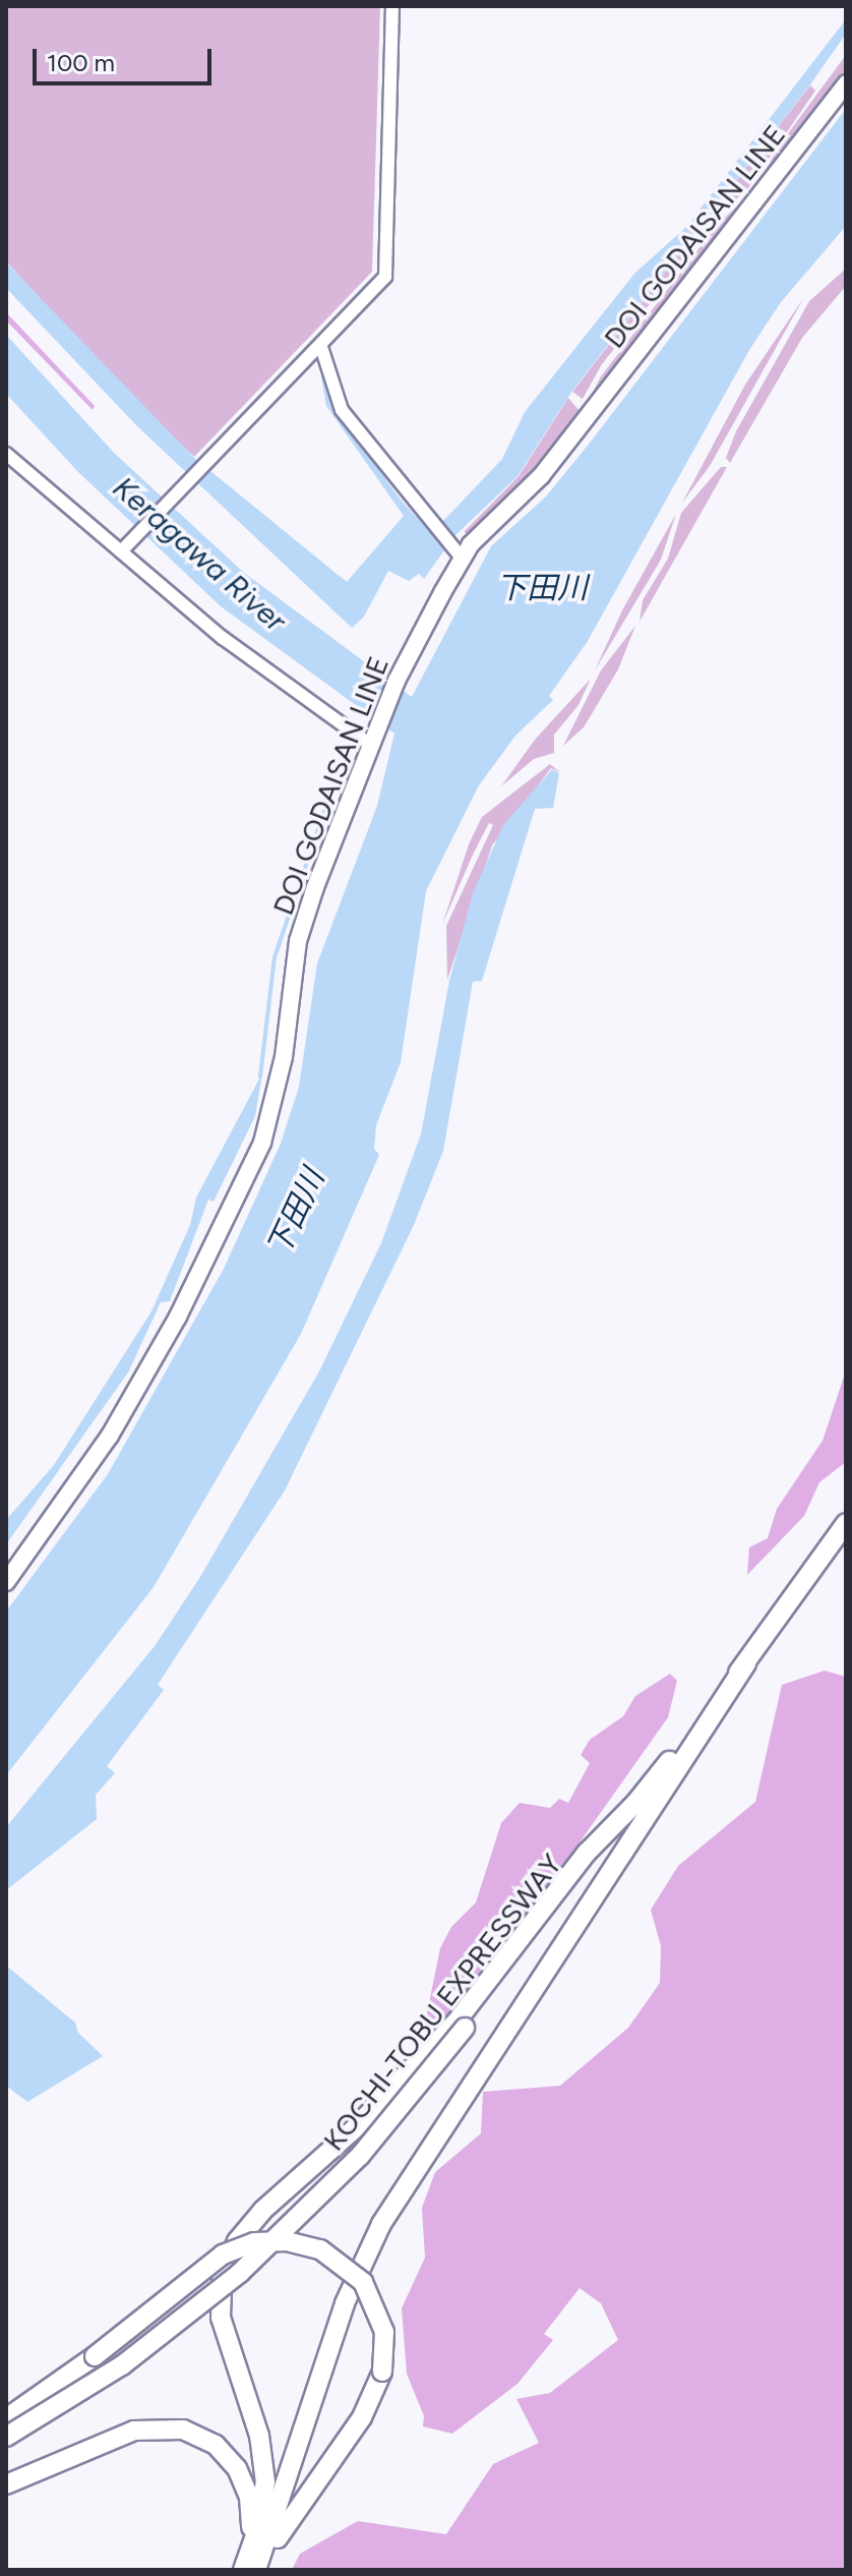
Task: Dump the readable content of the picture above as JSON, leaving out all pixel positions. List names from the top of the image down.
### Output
{
  "streets": {
    "highway": ["KOCHI-TOBU EXPRESSWAY"],
    "main road": ["DOI GODAISAN LINE"]
  },
  "water": ["Keragawa River", "下田川"],
  "scale_bar": "100 m"
}
